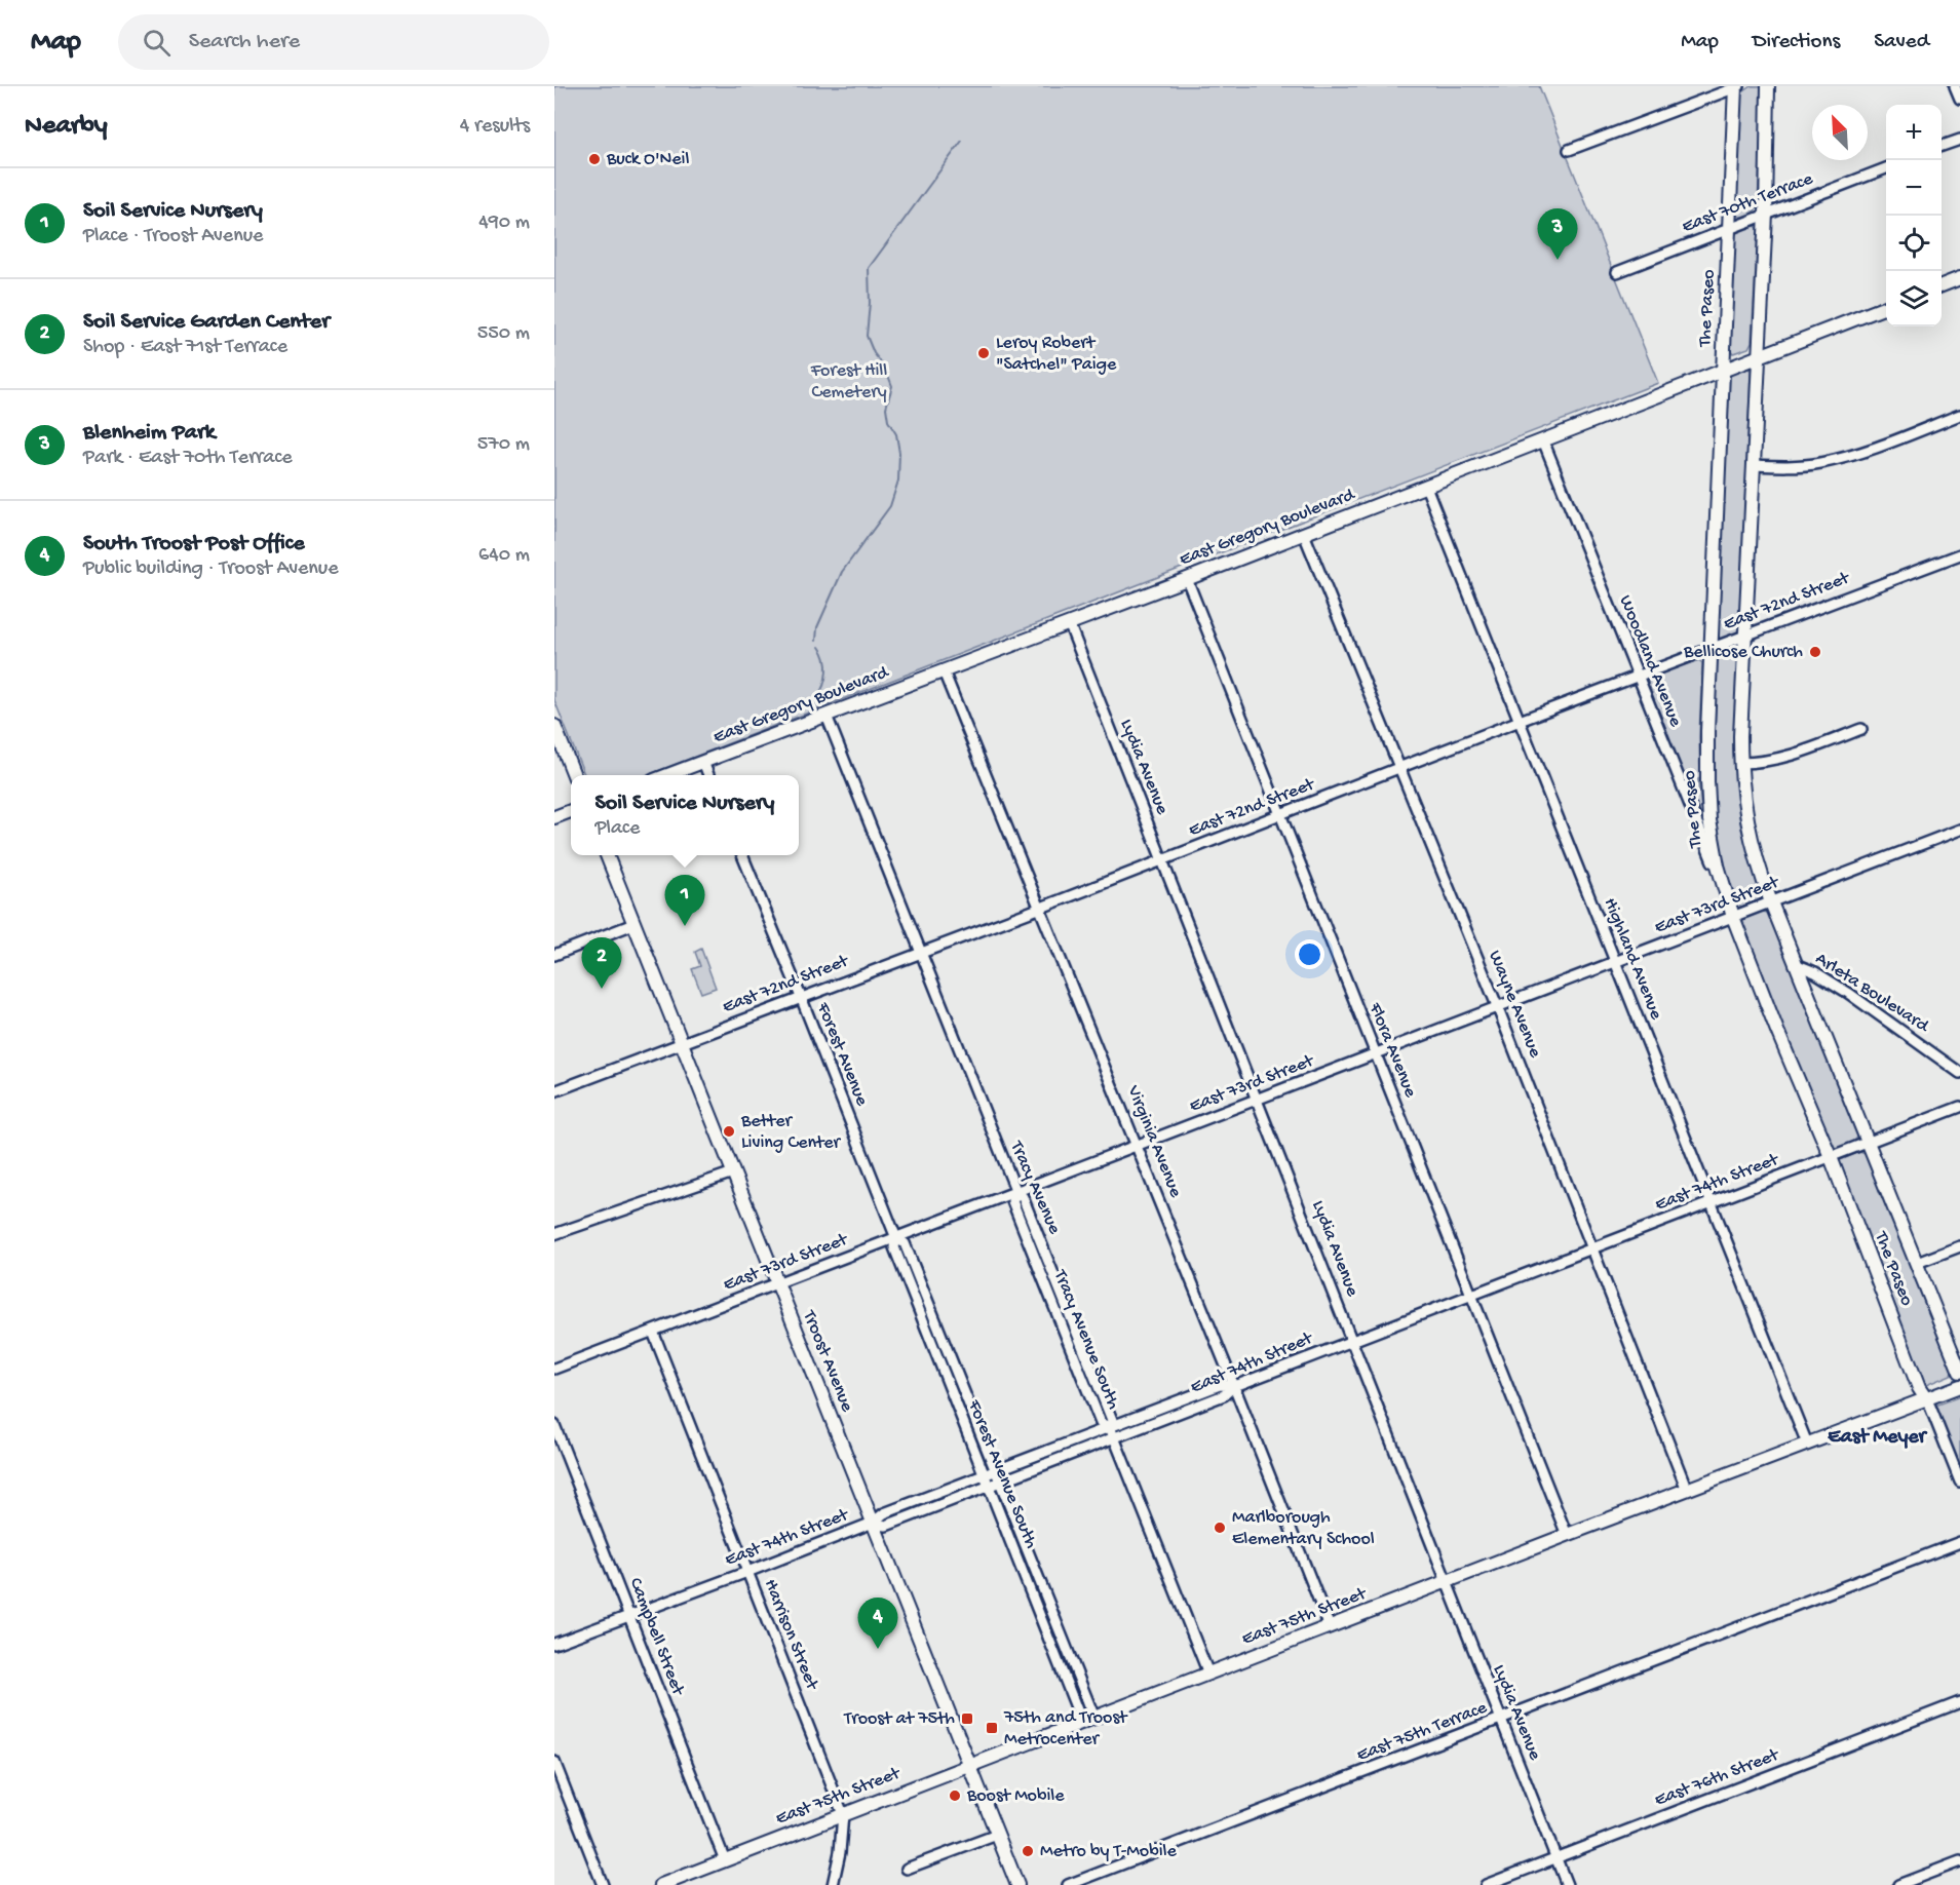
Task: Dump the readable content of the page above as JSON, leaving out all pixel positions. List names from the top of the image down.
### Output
{
  "streets": {
    "main road": [
      "The Paseo",
      "East Gregory Boulevard",
      "Troost Avenue",
      "East 75th Street"
    ],
    "street": [
      "East 70th Terrace",
      "East 72nd Street",
      "Woodland Avenue",
      "Lydia Avenue",
      "East 73rd Street",
      "Highland Avenue",
      "Arleta Boulevard",
      "Wayne Avenue",
      "Flora Avenue",
      "Forest Avenue",
      "Virginia Avenue",
      "East 74th Street",
      "Tracy Avenue",
      "Forest Avenue South",
      "Harrison Street",
      "Campbell Street",
      "East 75th Terrace",
      "East 76th Street"
    ]
  },
  "crossings": [
    ["East 70th Terrace", "The Paseo"],
    ["The Paseo", "East Gregory Boulevard"],
    ["The Paseo", "East 72nd Street"],
    ["The Paseo", "Woodland Avenue"],
    ["The Paseo", "East 73rd Street"],
    ["The Paseo", "Arleta Boulevard"],
    ["The Paseo", "East 74th Street"],
    ["The Paseo", "East 75th Street"],
    ["East Gregory Boulevard", "Woodland Avenue"],
    ["East Gregory Boulevard", "Lydia Avenue"],
    ["East Gregory Boulevard", "Highland Avenue"],
    ["East Gregory Boulevard", "Wayne Avenue"],
    ["East Gregory Boulevard", "Flora Avenue"],
    ["East Gregory Boulevard", "Virginia Avenue"],
    ["East Gregory Boulevard", "Tracy Avenue"],
    ["East 72nd Street", "Woodland Avenue"],
    ["East 72nd Street", "Lydia Avenue"],
    ["East 72nd Street", "Highland Avenue"],
    ["East 72nd Street", "Wayne Avenue"],
    ["East 72nd Street", "Flora Avenue"],
    ["East 72nd Street", "Forest Avenue"],
    ["East 72nd Street", "Virginia Avenue"],
    ["East 72nd Street", "Tracy Avenue"],
    ["East 72nd Street", "Troost Avenue"],
    ["Lydia Avenue", "East 73rd Street"],
    ["Lydia Avenue", "East 74th Street"],
    ["Lydia Avenue", "East 75th Street"],
    ["Lydia Avenue", "East 75th Terrace"],
    ["Lydia Avenue", "East 76th Street"],
    ["East 73rd Street", "Highland Avenue"],
    ["East 73rd Street", "Wayne Avenue"],
    ["East 73rd Street", "Flora Avenue"],
    ["East 73rd Street", "Forest Avenue"],
    ["East 73rd Street", "Virginia Avenue"],
    ["East 73rd Street", "Tracy Avenue"],
    ["East 73rd Street", "Troost Avenue"],
    ["East 73rd Street", "Forest Avenue South"],
    ["East 73rd Street", "Harrison Street"],
    ["Highland Avenue", "East 74th Street"],
    ["Highland Avenue", "East 75th Street"],
    ["Wayne Avenue", "East 74th Street"],
    ["Wayne Avenue", "East 75th Street"],
    ["Flora Avenue", "East 74th Street"],
    ["Flora Avenue", "East 75th Street"],
    ["Forest Avenue", "Forest Avenue South"],
    ["Virginia Avenue", "East 74th Street"],
    ["Virginia Avenue", "East 75th Street"],
    ["East 74th Street", "Tracy Avenue"],
    ["East 74th Street", "Troost Avenue"],
    ["East 74th Street", "Forest Avenue South"],
    ["East 74th Street", "Harrison Street"],
    ["East 74th Street", "Campbell Street"],
    ["Tracy Avenue", "East 75th Street"],
    ["Troost Avenue", "East 75th Street"],
    ["Forest Avenue South", "East 75th Street"],
    ["East 75th Street", "Harrison Street"],
    ["East 75th Street", "Campbell Street"]
  ],
  "districts": ["East Meyer"],
  "parks": ["Forest Hill Cemetery"],
  "places": {
    "other": [
      "Buck O'Neil",
      "Leroy Robert \"Satchel\" Paige",
      "Bellicose Church",
      "Better Living Center",
      "Marlborough Elementary School",
      "Boost Mobile",
      "Metro by T-Mobile"
    ],
    "transit": ["Troost at 75th", "75th and Troost Metrocenter"]
  },
  "north": "top left",
  "page": {
    "header": "Map",
    "search": "Search here",
    "nav": ["Map", "Directions", "Saved"],
    "heading": ["Nearby", "4 results"],
    "map_buttons": ["+", "−"],
    "list": [
      {
        "mark": "1",
        "name": "Soil Service Nursery",
        "note": "Place · Troost Avenue",
        "value": "490 m"
      },
      {
        "mark": "2",
        "name": "Soil Service Garden Center",
        "note": "Shop · East 71st Terrace",
        "value": "550 m"
      },
      {
        "mark": "3",
        "name": "Blenheim Park",
        "note": "Park · East 70th Terrace",
        "value": "570 m"
      },
      {
        "mark": "4",
        "name": "South Troost Post Office",
        "note": "Public building · Troost Avenue",
        "value": "640 m"
      }
    ],
    "pins": [
      "3",
      "1",
      "2",
      "4"
    ],
    "popup": ["Soil Service Nursery", "Place"]
  }
}
